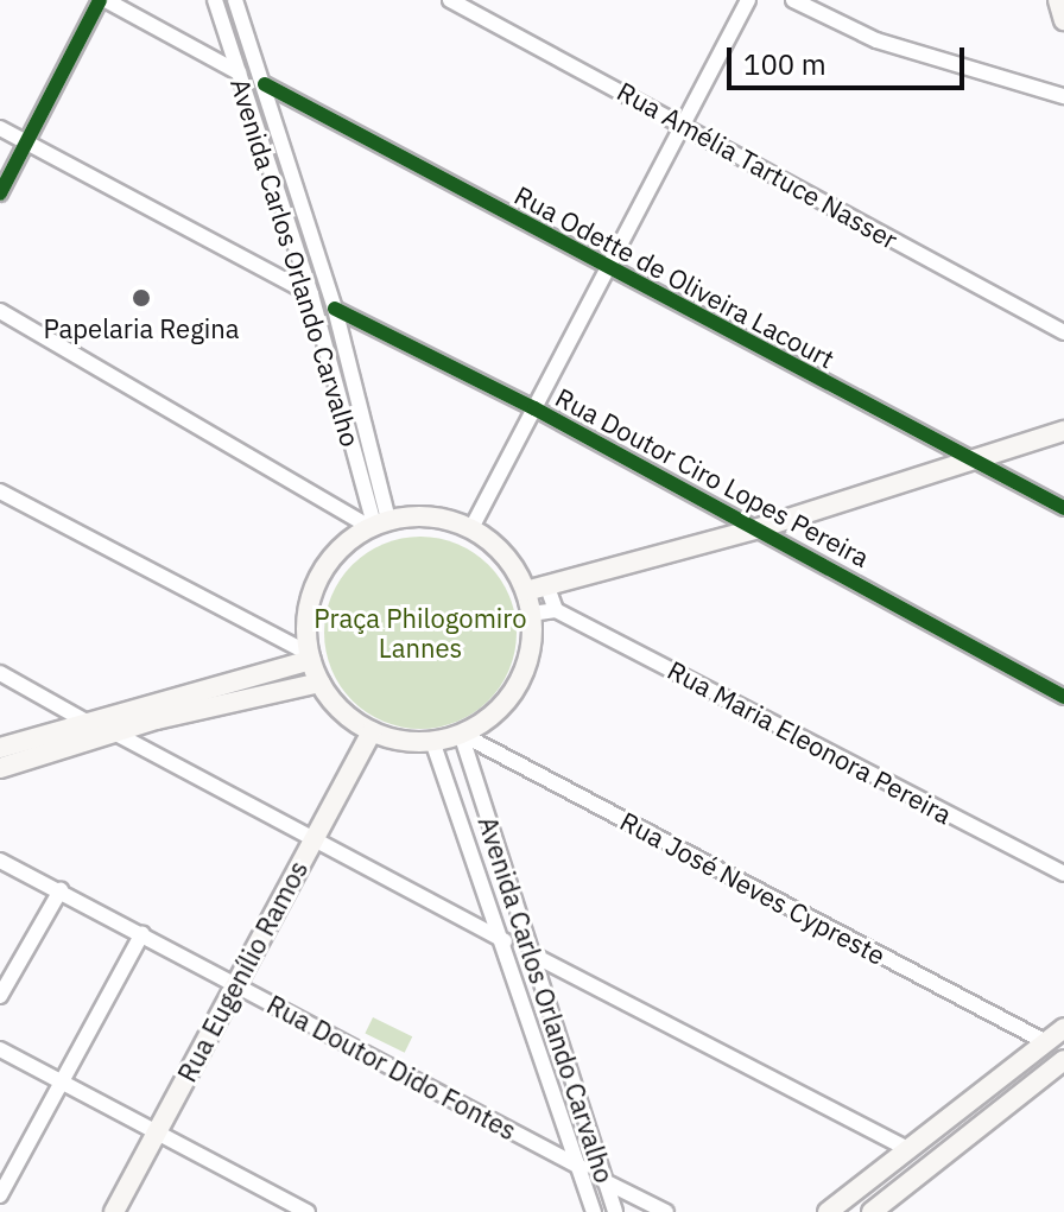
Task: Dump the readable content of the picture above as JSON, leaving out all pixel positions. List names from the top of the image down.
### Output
{
  "streets": {
    "street": [
      "Rua Amélia Tartuce Nasser",
      "Avenida Carlos Orlando Carvalho",
      "Rua Odette de Oliveira Lacourt",
      "Rua Doutor Ciro Lopes Pereira",
      "Rua Maria Eleonora Pereira",
      "Rua José Neves Cypreste",
      "Rua Eugenílio Ramos",
      "Rua Doutor Dido Fontes"
    ]
  },
  "crossings": [
    ["Avenida Carlos Orlando Carvalho", "Rua Odette de Oliveira Lacourt"],
    ["Avenida Carlos Orlando Carvalho", "Rua Doutor Ciro Lopes Pereira"],
    ["Avenida Carlos Orlando Carvalho", "Rua José Neves Cypreste"],
    ["Avenida Carlos Orlando Carvalho", "Rua Eugenílio Ramos"],
    ["Avenida Carlos Orlando Carvalho", "Rua Doutor Dido Fontes"],
    ["Rua José Neves Cypreste", "Rua Eugenílio Ramos"],
    ["Rua Eugenílio Ramos", "Rua Doutor Dido Fontes"]
  ],
  "parks": ["Praça Philogomiro Lannes"],
  "places": ["Papelaria Regina"],
  "scale_bar": "100 m"
}
